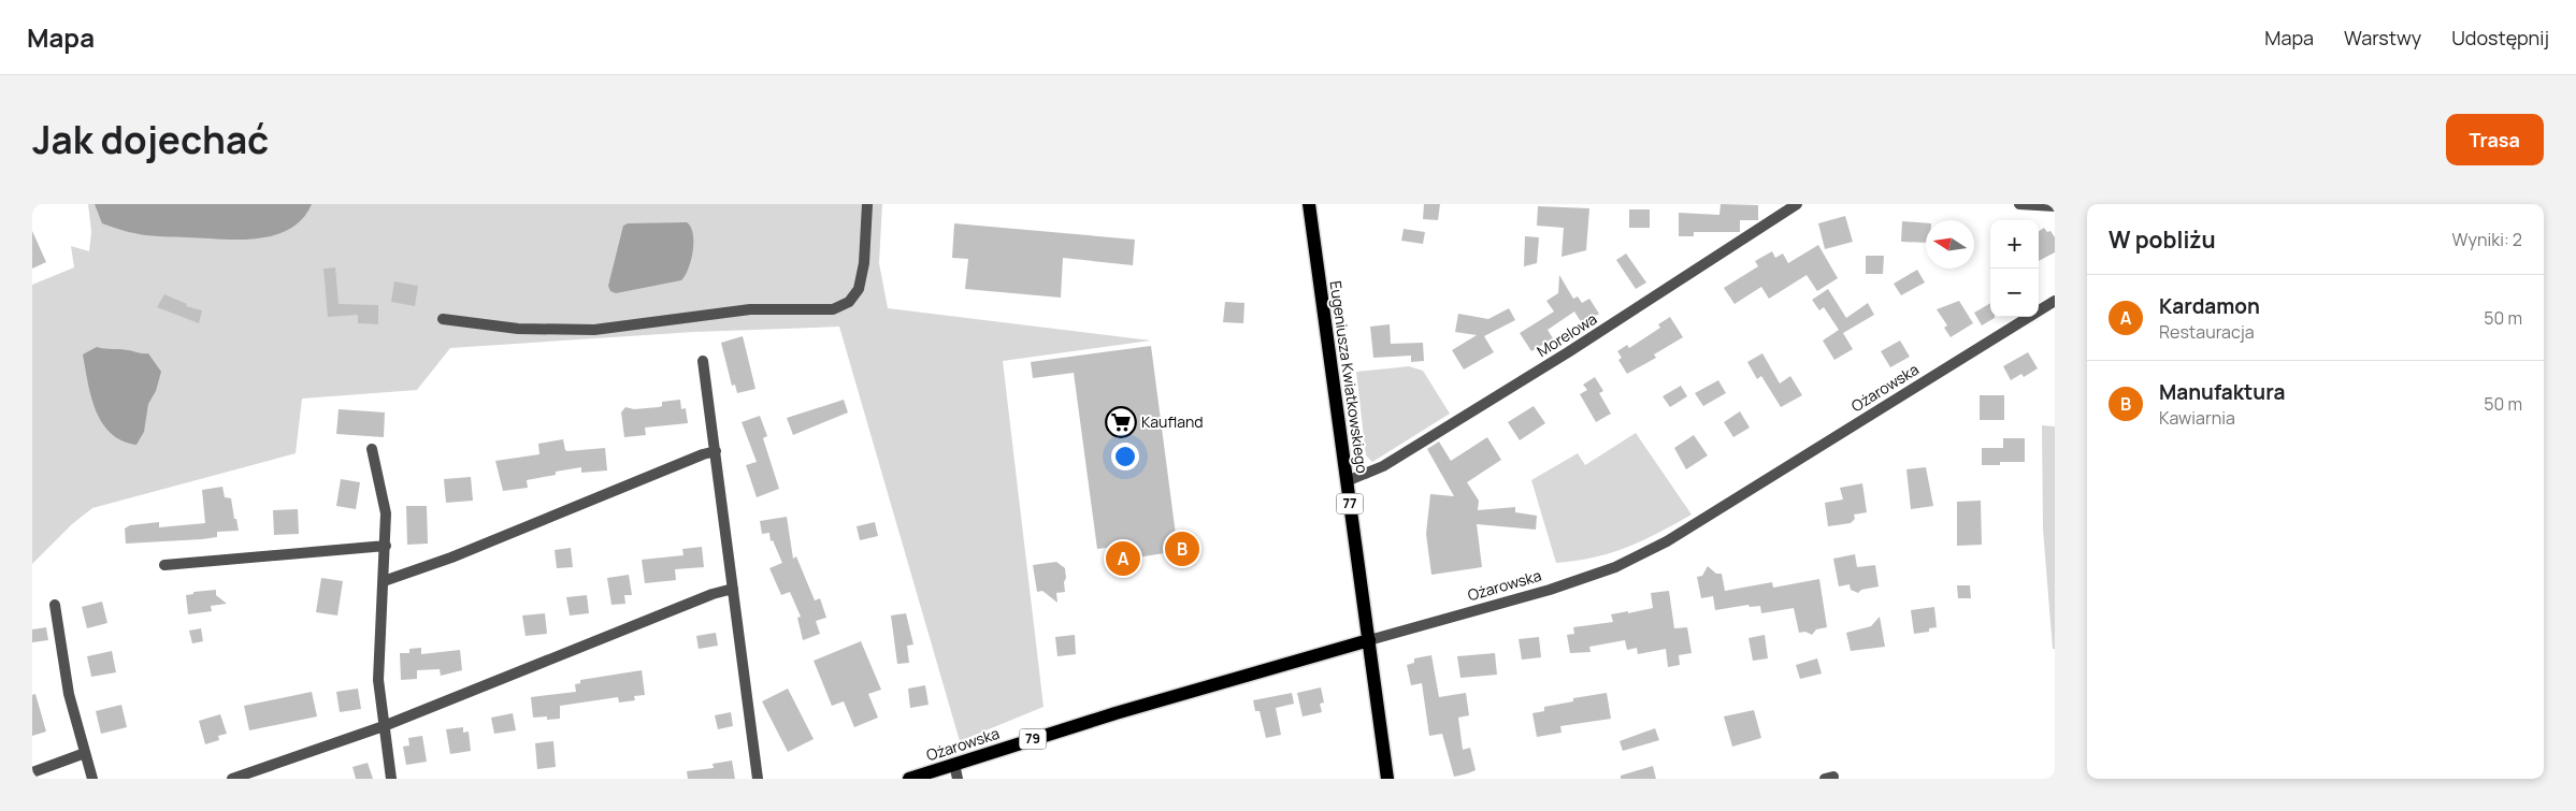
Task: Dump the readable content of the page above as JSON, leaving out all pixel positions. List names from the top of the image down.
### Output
{
  "streets": {
    "main road": [
      "Eugeniusza Kwiatkowskiego",
      "Ożarowska",
      "77",
      "79"
    ],
    "street": ["Morelowa"]
  },
  "crossings": [
    ["Morelowa", "Eugeniusza Kwiatkowskiego"],
    ["Eugeniusza Kwiatkowskiego", "Ożarowska"]
  ],
  "places": {
    "supermarket": ["Kaufland"]
  },
  "north": "left",
  "page": {
    "header": "Mapa",
    "nav": ["Mapa", "Warstwy", "Udostępnij"],
    "title": "Jak dojechać",
    "buttons": "Trasa",
    "heading": ["W pobliżu", "Wyniki: 2"],
    "map_buttons": ["+", "−"],
    "list": [
      {
        "mark": "A",
        "name": "Kardamon",
        "note": "Restauracja",
        "value": "50 m"
      },
      {
        "mark": "B",
        "name": "Manufaktura",
        "note": "Kawiarnia",
        "value": "50 m"
      }
    ],
    "pins": ["B", "A"]
  }
}
